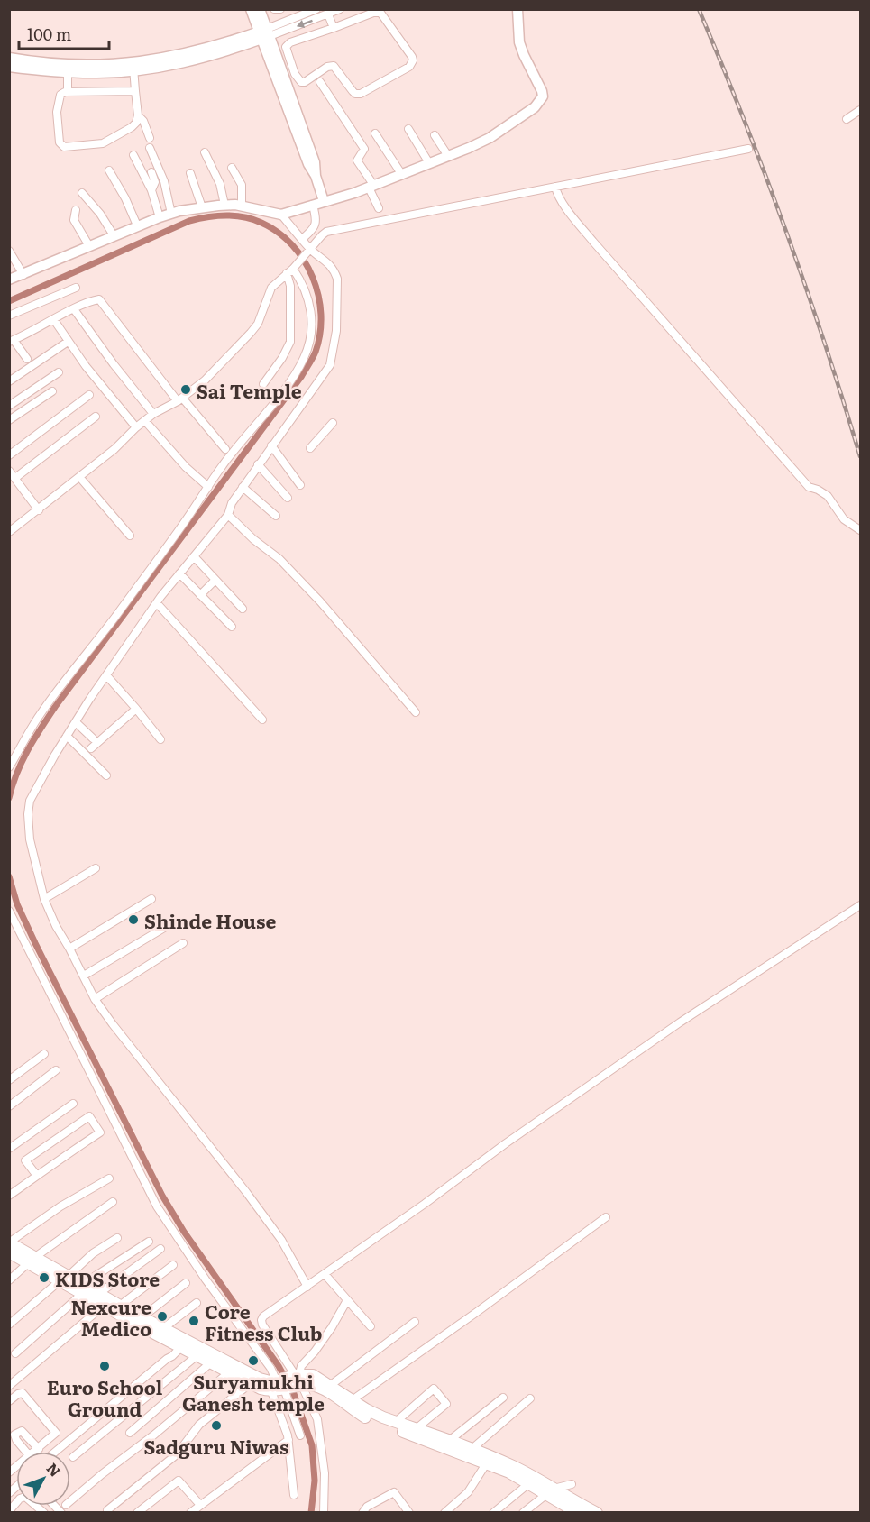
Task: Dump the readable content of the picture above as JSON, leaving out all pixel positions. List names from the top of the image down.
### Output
{
  "places": [
    "Sai Temple",
    "Shinde House",
    "KIDS Store",
    "Nexcure Medico",
    "Core Fitness Club",
    "Suryamukhi Ganesh temple",
    "Euro School Ground",
    "Sadguru Niwas"
  ],
  "scale_bar": "100 m",
  "north": "top right"
}
